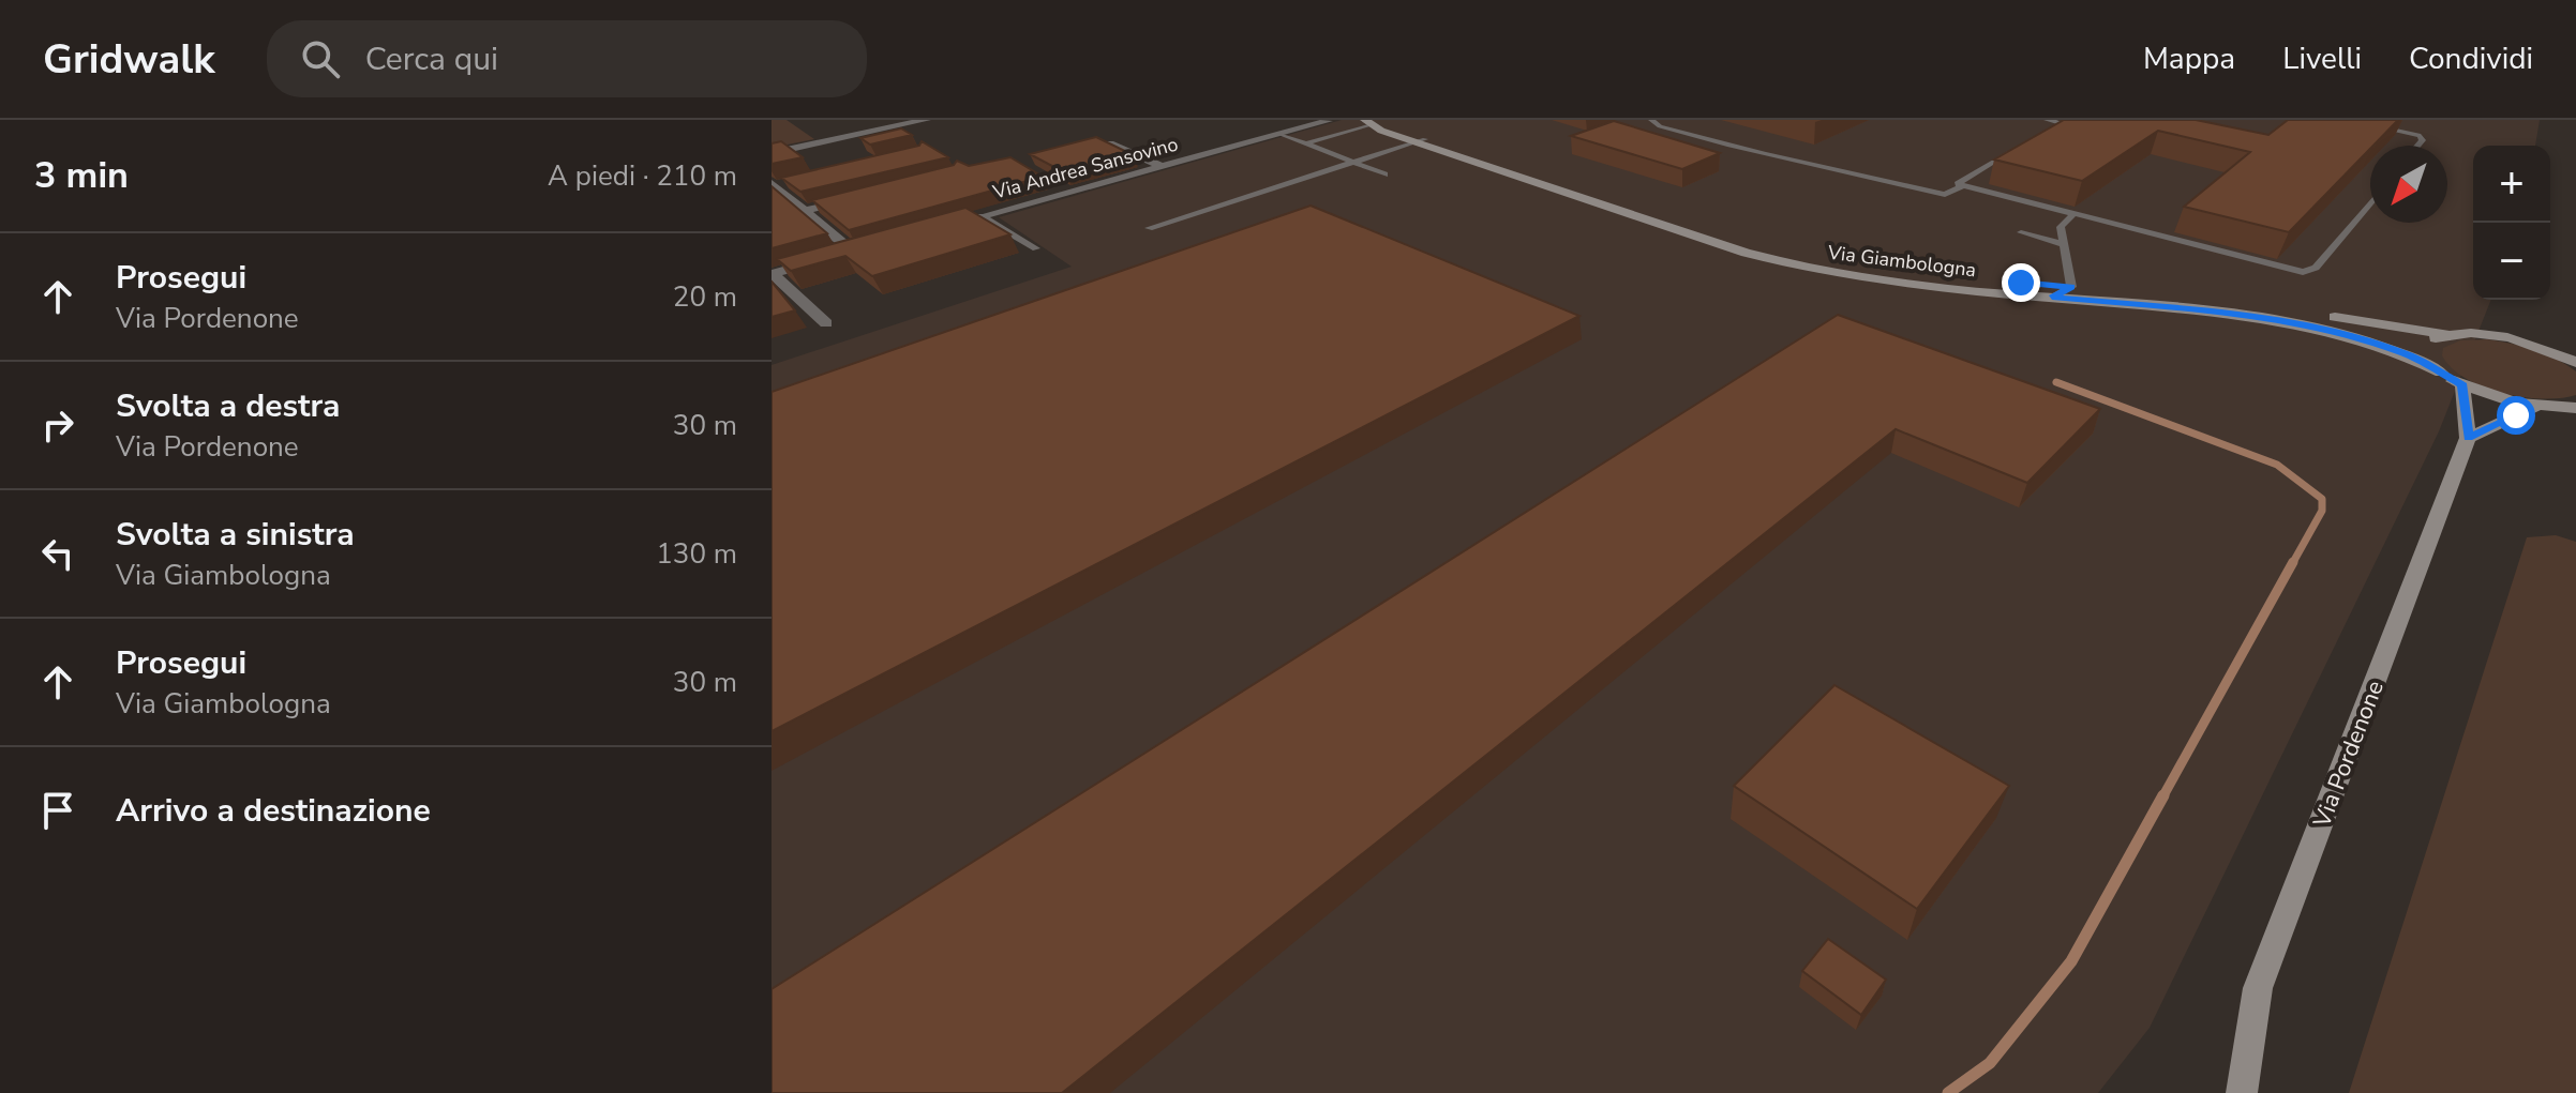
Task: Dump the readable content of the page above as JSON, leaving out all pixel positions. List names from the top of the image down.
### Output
{
  "streets": {
    "street": ["Via Andrea Sansovino", "Via Giambologna", "Via Pordenone"]
  },
  "crossings": [
    ["Via Giambologna", "Via Pordenone"]
  ],
  "north": "bottom left",
  "page": {
    "header": "Gridwalk",
    "search": "Cerca qui",
    "nav": ["Mappa", "Livelli", "Condividi"],
    "heading": ["3 min", "A piedi · 210 m"],
    "map_buttons": ["+", "−"],
    "list": [
      ["Prosegui", "Via Pordenone", "20 m"],
      ["Svolta a destra", "Via Pordenone", "30 m"],
      ["Svolta a sinistra", "Via Giambologna", "130 m"],
      ["Prosegui", "Via Giambologna", "30 m"],
      "Arrivo a destinazione"
    ]
  }
}
